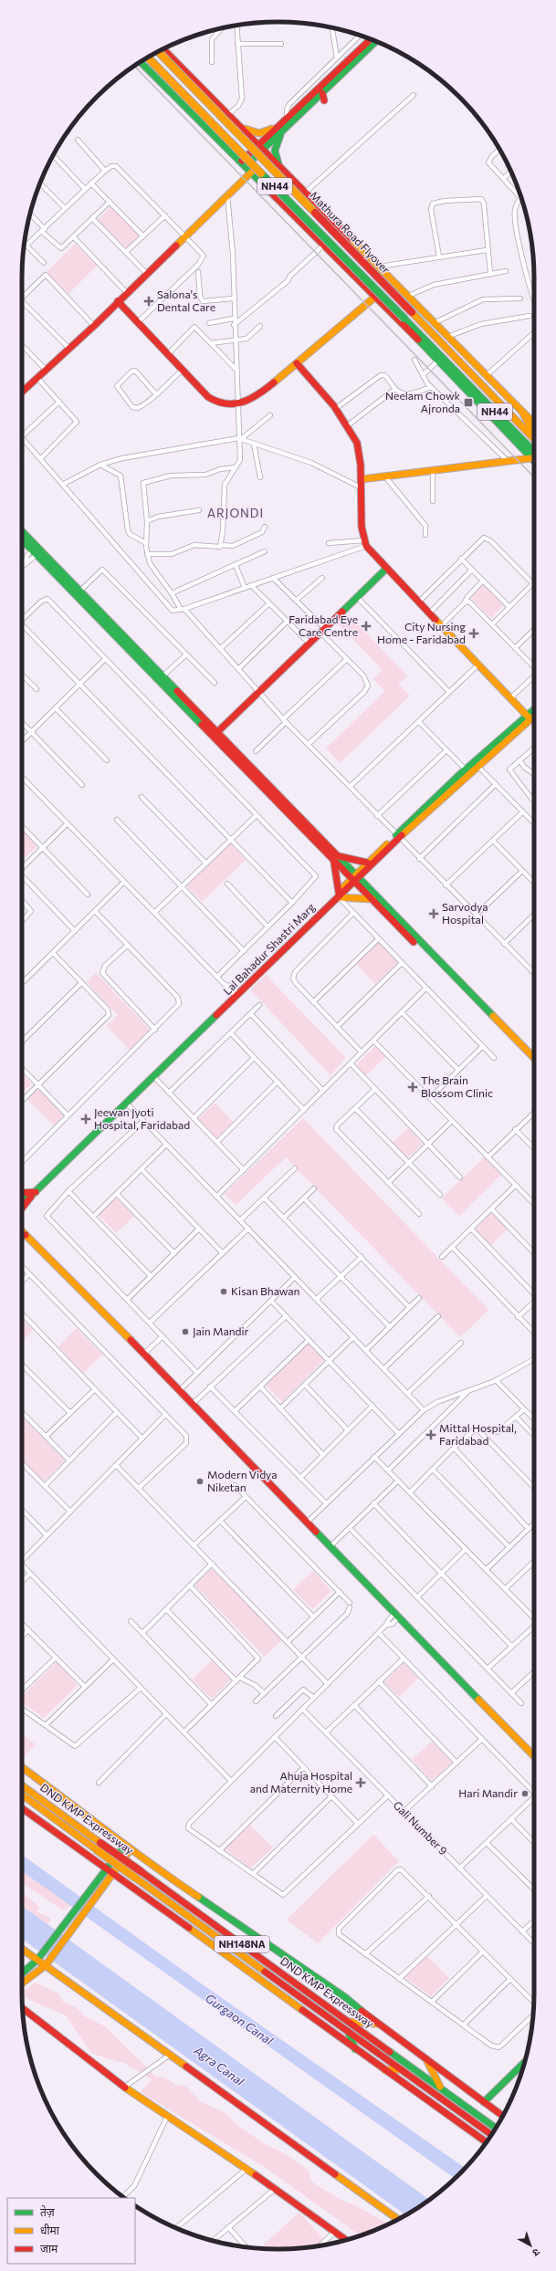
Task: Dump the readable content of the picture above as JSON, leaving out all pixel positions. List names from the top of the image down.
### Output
{
  "streets": {
    "main road": [
      "NH44",
      "Mathura Road Flyover",
      "Lal Bahadur Shastri Marg",
      "DND KMP Expressway",
      "NH148NA"
    ],
    "street": ["Gali Number 9"]
  },
  "crossings": [
    ["NH44", "Mathura Road Flyover"]
  ],
  "districts": ["ARJONDI"],
  "water": ["Gurgaon Canal", "Agra Canal"],
  "places": {
    "health": [
      "Salona's Dental Care",
      "Faridabad Eye Care Centre",
      "City Nursing Home - Faridabad",
      "Sarvodya Hospital",
      "The Brain Blossom Clinic",
      "Jeewan Jyoti Hospital, Faridabad",
      "Mittal Hospital, Faridabad",
      "Ahuja Hospital and Maternity Home"
    ],
    "transit": ["Neelam Chowk Ajronda"],
    "other": [
      "Kisan Bhawan",
      "Jain Mandir",
      "Modern Vidya Niketan",
      "Hari Mandir"
    ]
  },
  "legend": ["तेज़", "धीमा", "जाम"],
  "north": "bottom right"
}
